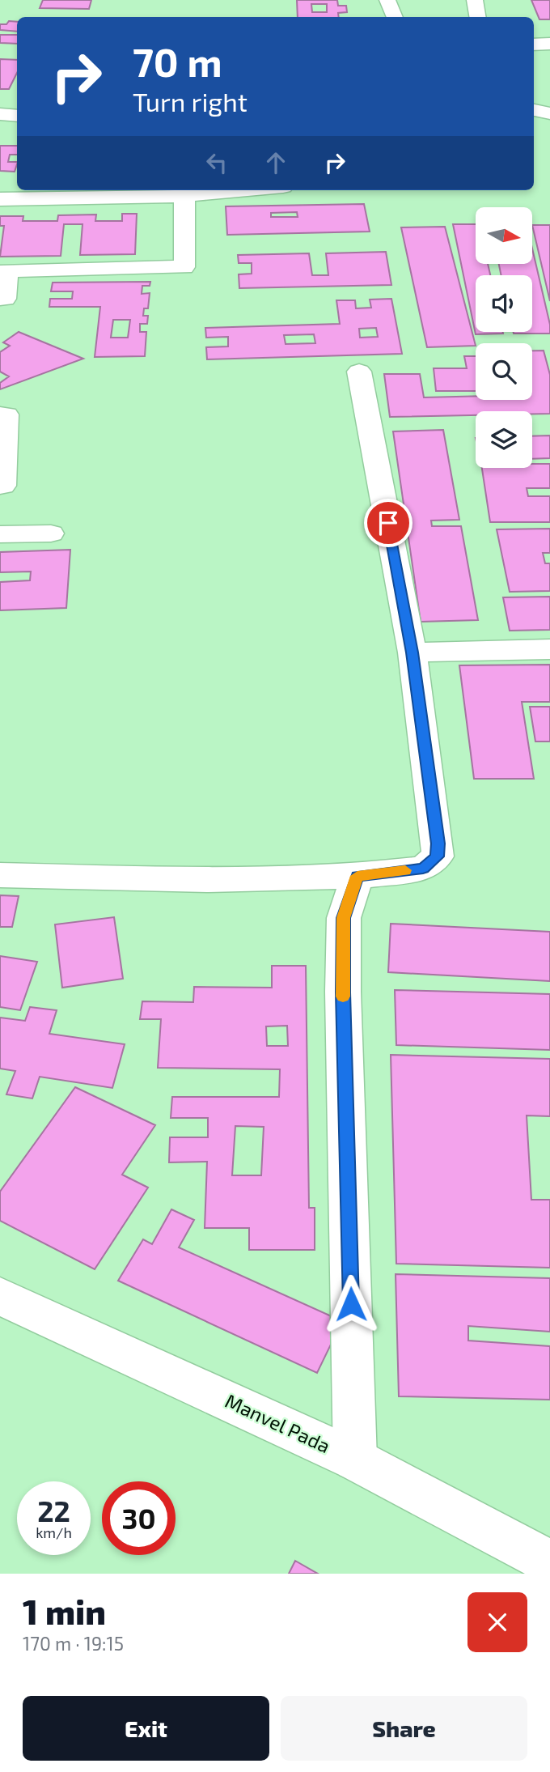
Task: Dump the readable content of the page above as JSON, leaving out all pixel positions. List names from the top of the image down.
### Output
{
  "streets": {
    "street": ["Manvel Pada"]
  },
  "north": "right",
  "page": {
    "turn": ["70 m", "Turn right"],
    "speed": "22 km/h",
    "limit": "30",
    "heading": ["1 min", "170 m · 19:15"],
    "buttons": ["Exit", "Share"]
  }
}
